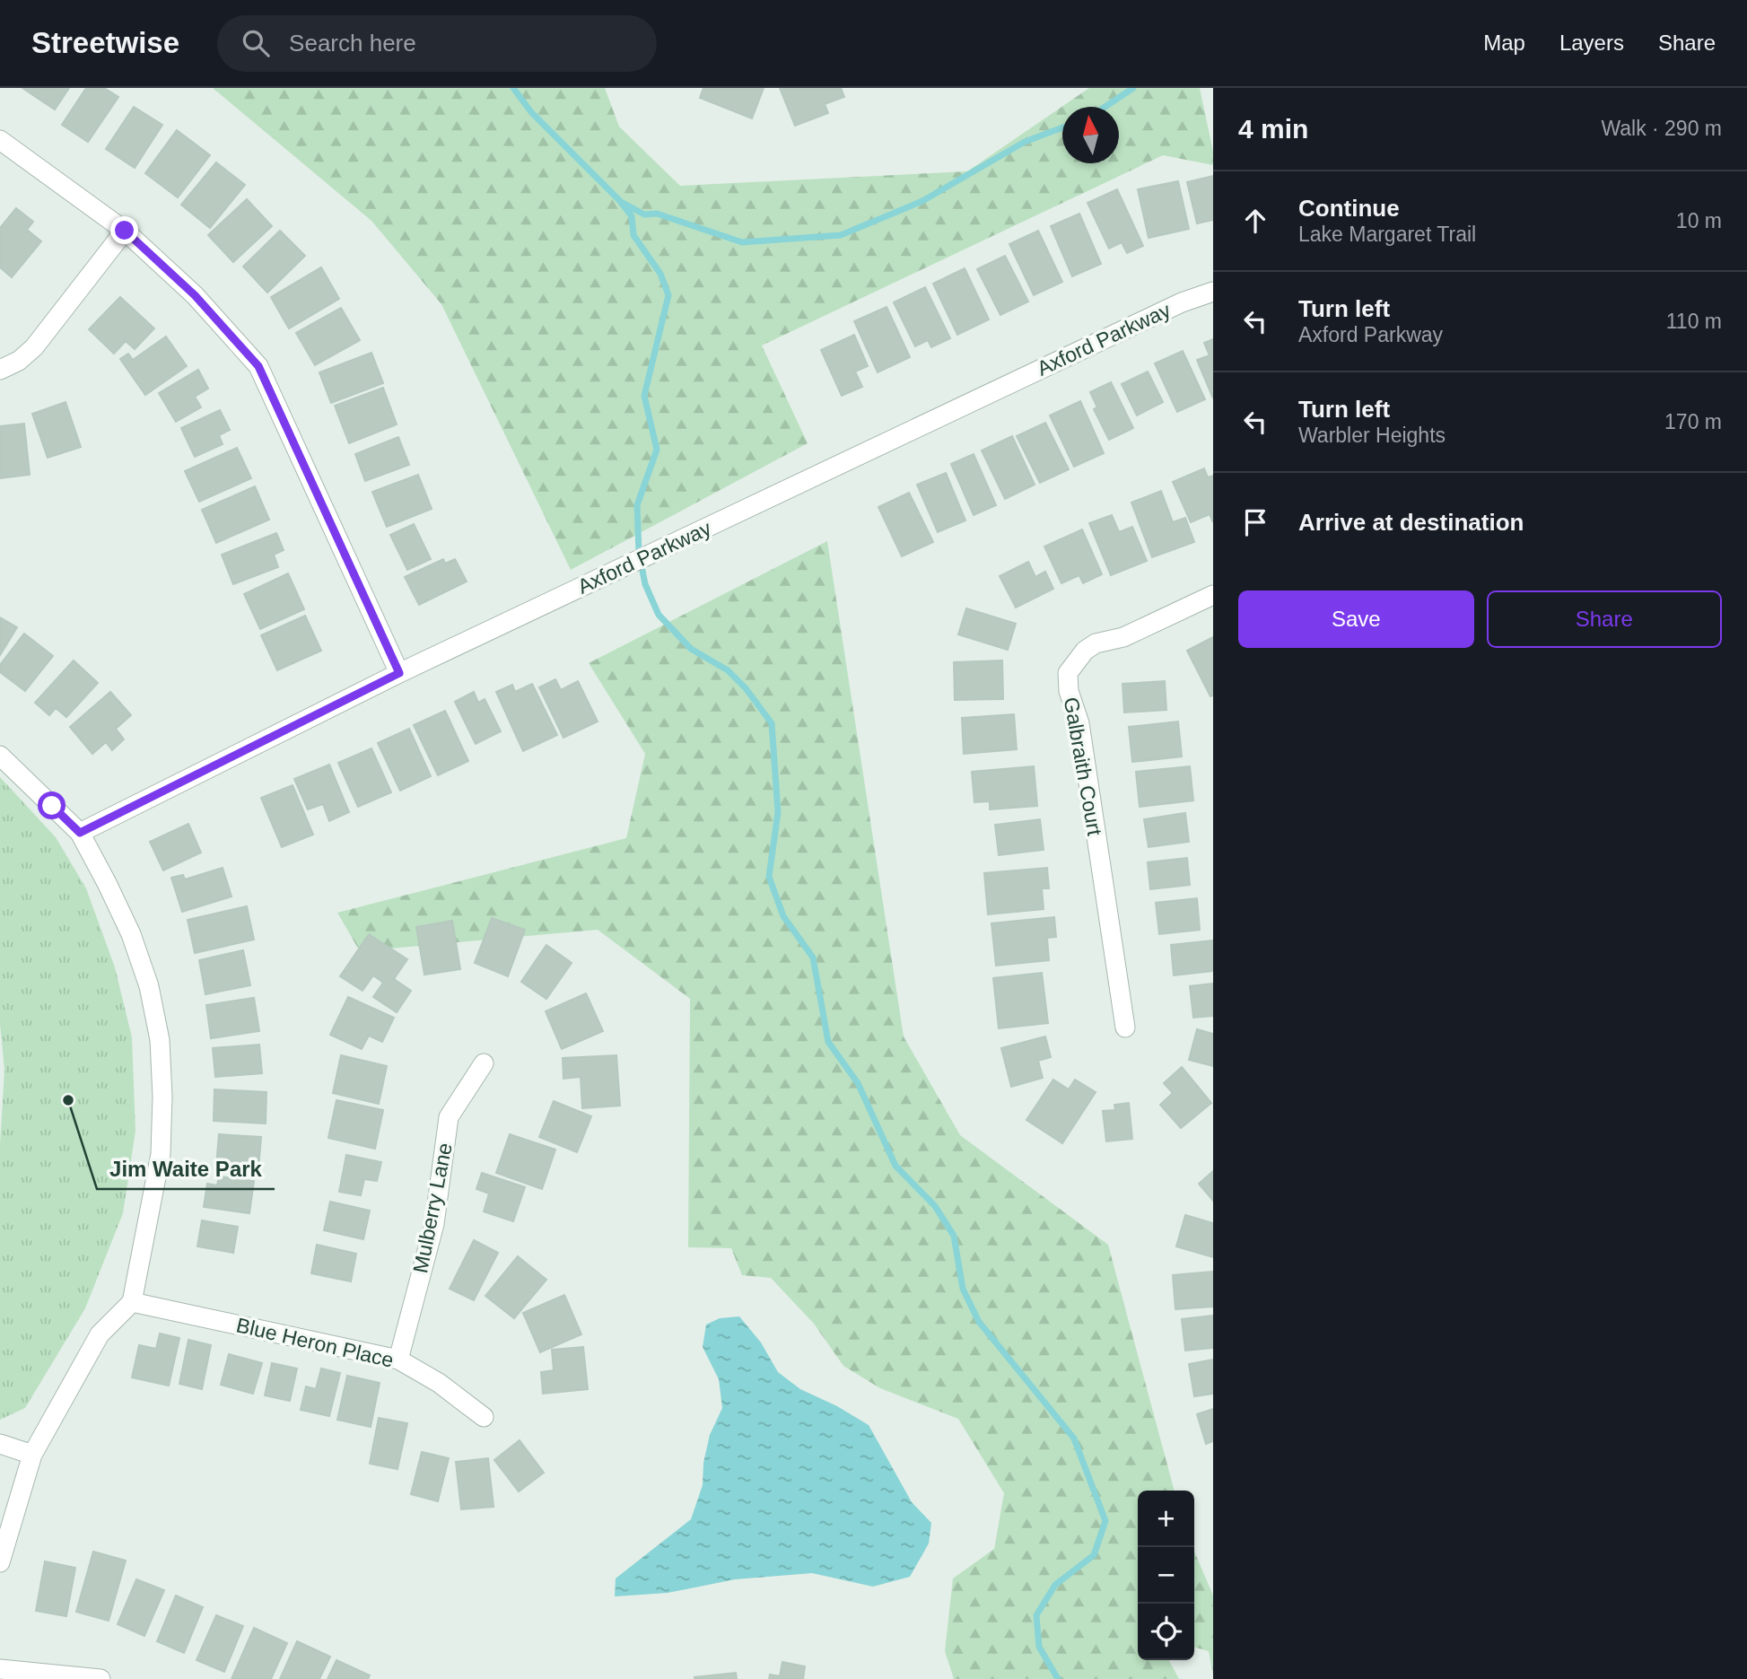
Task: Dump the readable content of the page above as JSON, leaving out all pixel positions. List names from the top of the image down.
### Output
{
  "streets": {
    "street": [
      "Axford Parkway",
      "Galbraith Court",
      "Mulberry Lane",
      "Blue Heron Place"
    ]
  },
  "crossings": [
    ["Mulberry Lane", "Blue Heron Place"]
  ],
  "places": ["Jim Waite Park"],
  "north": "top",
  "page": {
    "header": "Streetwise",
    "search": "Search here",
    "nav": ["Map", "Layers", "Share"],
    "heading": ["4 min", "Walk · 290 m"],
    "list": [
      ["Continue", "Lake Margaret Trail", "10 m"],
      ["Turn left", "Axford Parkway", "110 m"],
      ["Turn left", "Warbler Heights", "170 m"],
      "Arrive at destination"
    ],
    "buttons": ["Save", "Share"],
    "map_buttons": ["+", "−"]
  }
}
